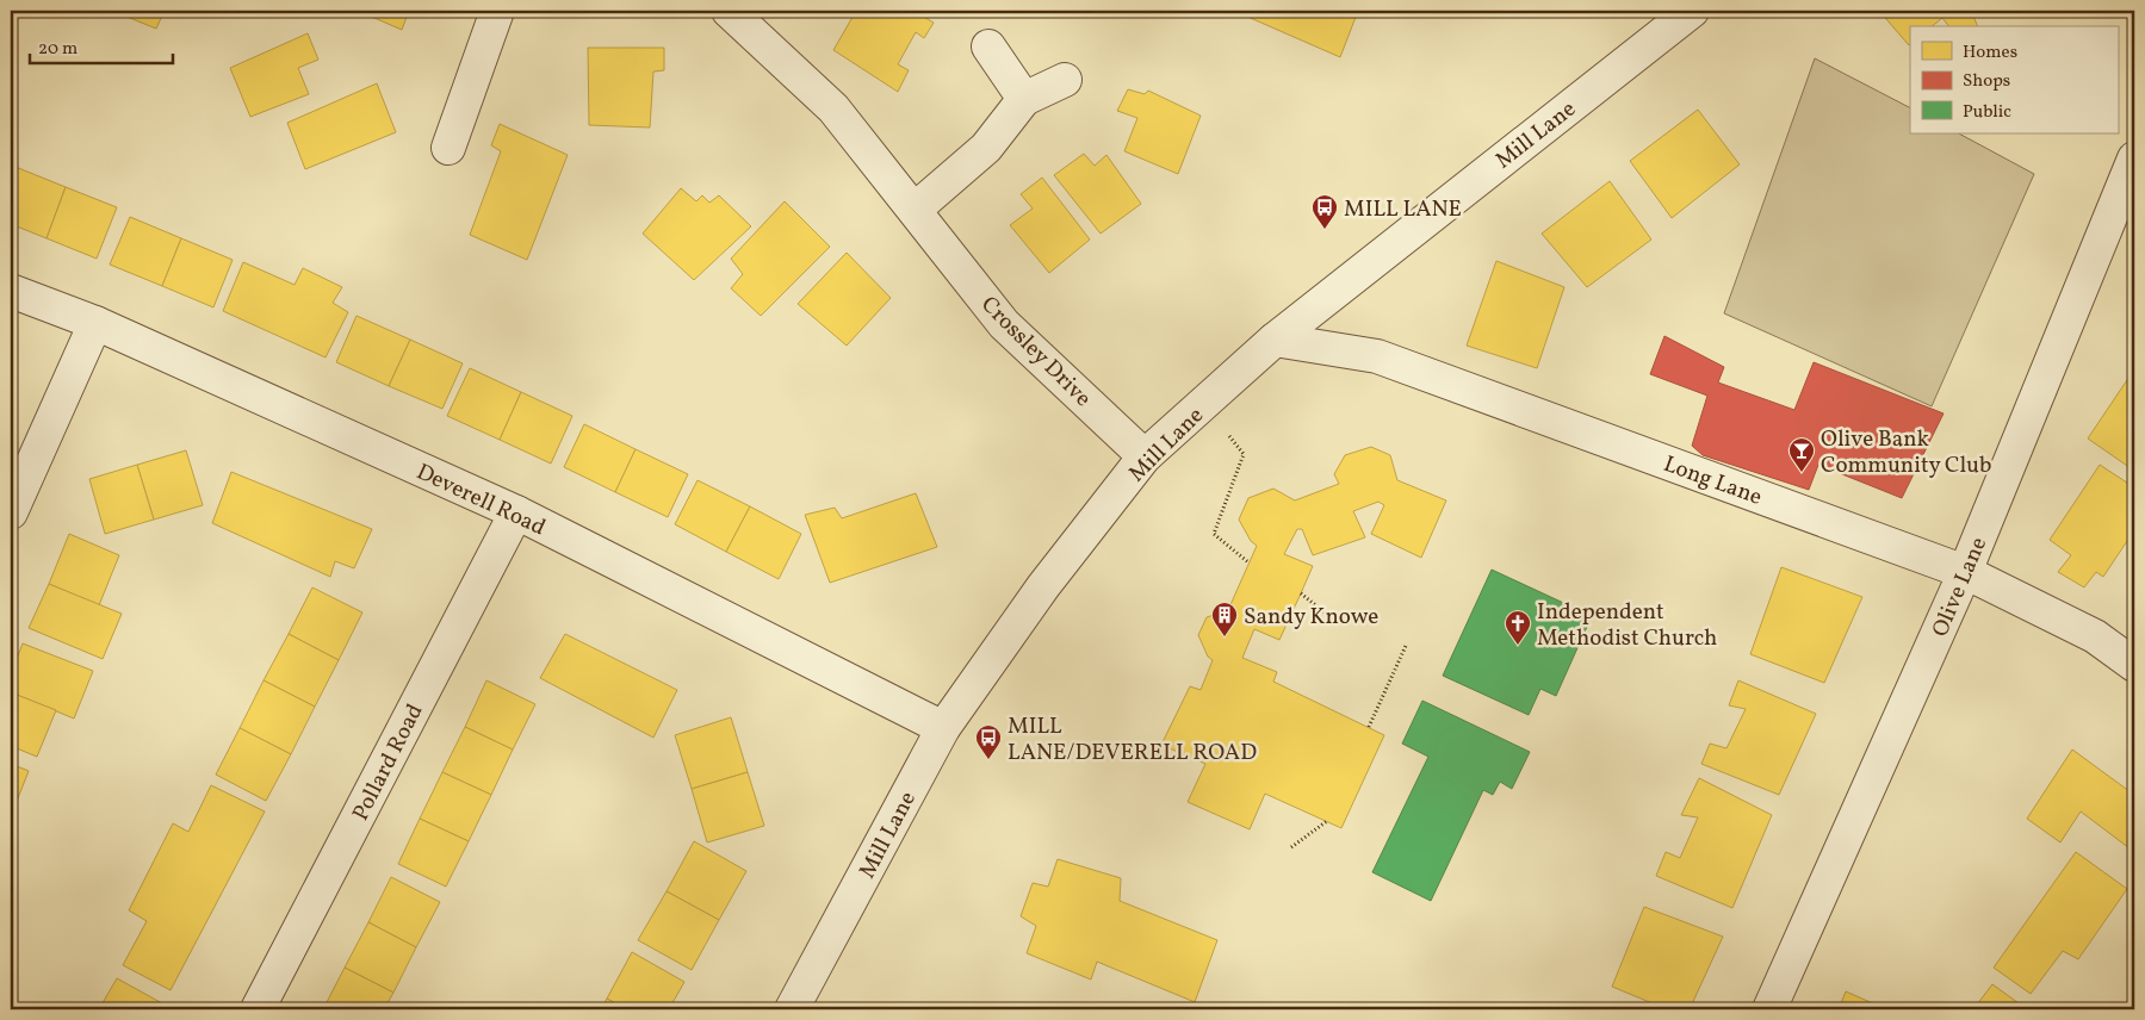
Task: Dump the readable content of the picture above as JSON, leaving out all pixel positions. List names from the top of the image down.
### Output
{
  "streets": {
    "street": [
      "Mill Lane",
      "Crossley Drive",
      "Long Lane",
      "Deverell Road",
      "Olive Lane",
      "Pollard Road"
    ]
  },
  "crossings": [
    ["Mill Lane", "Crossley Drive"],
    ["Mill Lane", "Long Lane"],
    ["Mill Lane", "Deverell Road"],
    ["Long Lane", "Olive Lane"],
    ["Deverell Road", "Pollard Road"]
  ],
  "places": {
    "bus stop": ["MILL LANE", "MILL LANE/DEVERELL ROAD"],
    "bar": ["Olive Bank Community Club"],
    "building": ["Sandy Knowe"],
    "church": ["Independent Methodist Church"]
  },
  "legend": ["Homes", "Shops", "Public"],
  "scale_bar": "20 m"
}
